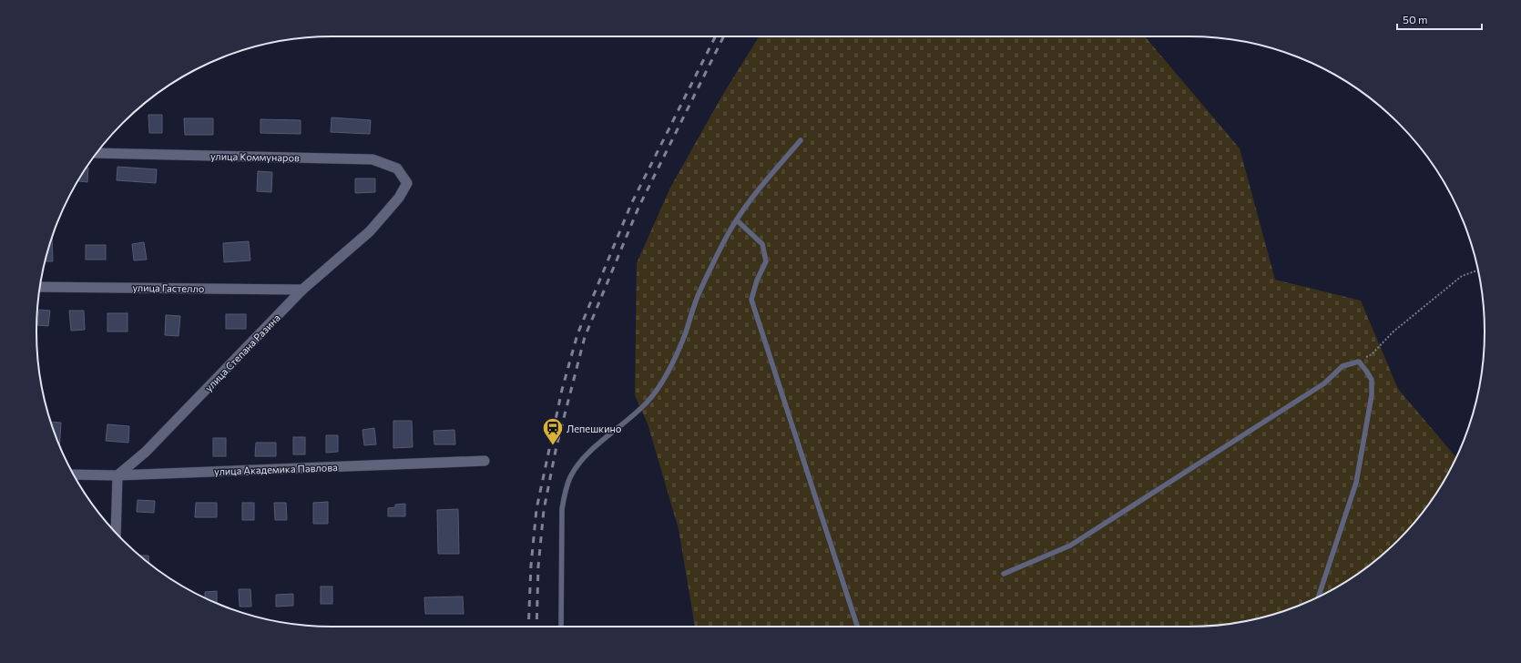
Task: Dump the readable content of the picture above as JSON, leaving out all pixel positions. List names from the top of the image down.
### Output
{
  "streets": {
    "street": [
      "улица Коммунаров",
      "улица Гастелло",
      "улица Степана Разина",
      "улица Академика Павлова"
    ]
  },
  "crossings": [
    ["улица Коммунаров", "улица Степана Разина"],
    ["улица Гастелло", "улица Степана Разина"],
    ["улица Степана Разина", "улица Академика Павлова"]
  ],
  "places": {
    "station": ["Лепешкино"]
  },
  "scale_bar": "50 m"
}
